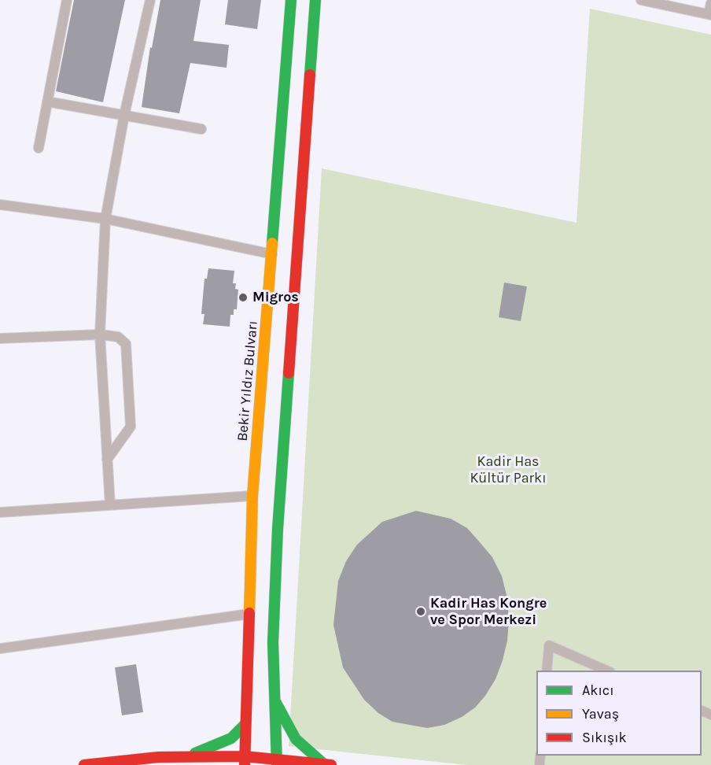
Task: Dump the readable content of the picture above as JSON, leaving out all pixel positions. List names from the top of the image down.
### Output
{
  "streets": {
    "main road": ["Bekir Yıldız Bulvarı"]
  },
  "parks": ["Kadir Has Kültür Parkı"],
  "places": ["Migros", "Kadir Has Kongre ve Spor Merkezi"],
  "legend": ["Akıcı", "Yavaş", "Sıkışık"]
}
